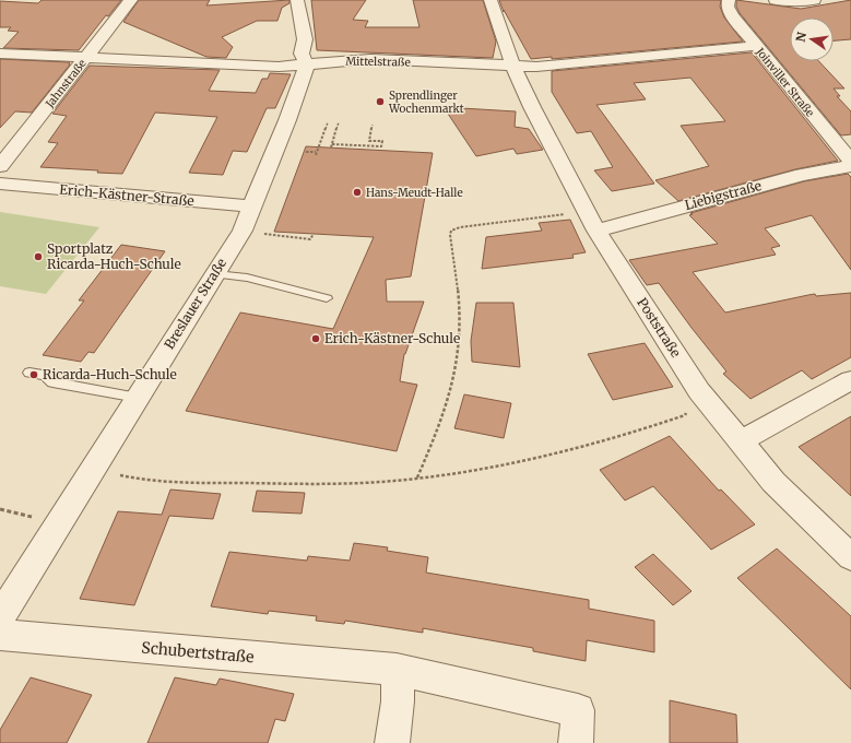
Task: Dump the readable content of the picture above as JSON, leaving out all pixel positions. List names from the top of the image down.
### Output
{
  "streets": {
    "street": [
      "Mittelstraße",
      "Joinviller Straße",
      "Jahnstraße",
      "Erich-Kästner-Straße",
      "Liebigstraße",
      "Breslauer Straße",
      "Poststraße",
      "Schubertstraße"
    ]
  },
  "crossings": [
    ["Mittelstraße", "Joinviller Straße"],
    ["Mittelstraße", "Jahnstraße"],
    ["Mittelstraße", "Breslauer Straße"],
    ["Mittelstraße", "Poststraße"],
    ["Erich-Kästner-Straße", "Breslauer Straße"],
    ["Liebigstraße", "Poststraße"]
  ],
  "places": [
    "Sprendlinger Wochenmarkt",
    "Hans-Meudt-Halle",
    "Sportplatz Ricarda-Huch-Schule",
    "Erich-Kästner-Schule",
    "Ricarda-Huch-Schule"
  ],
  "north": "left"
}
